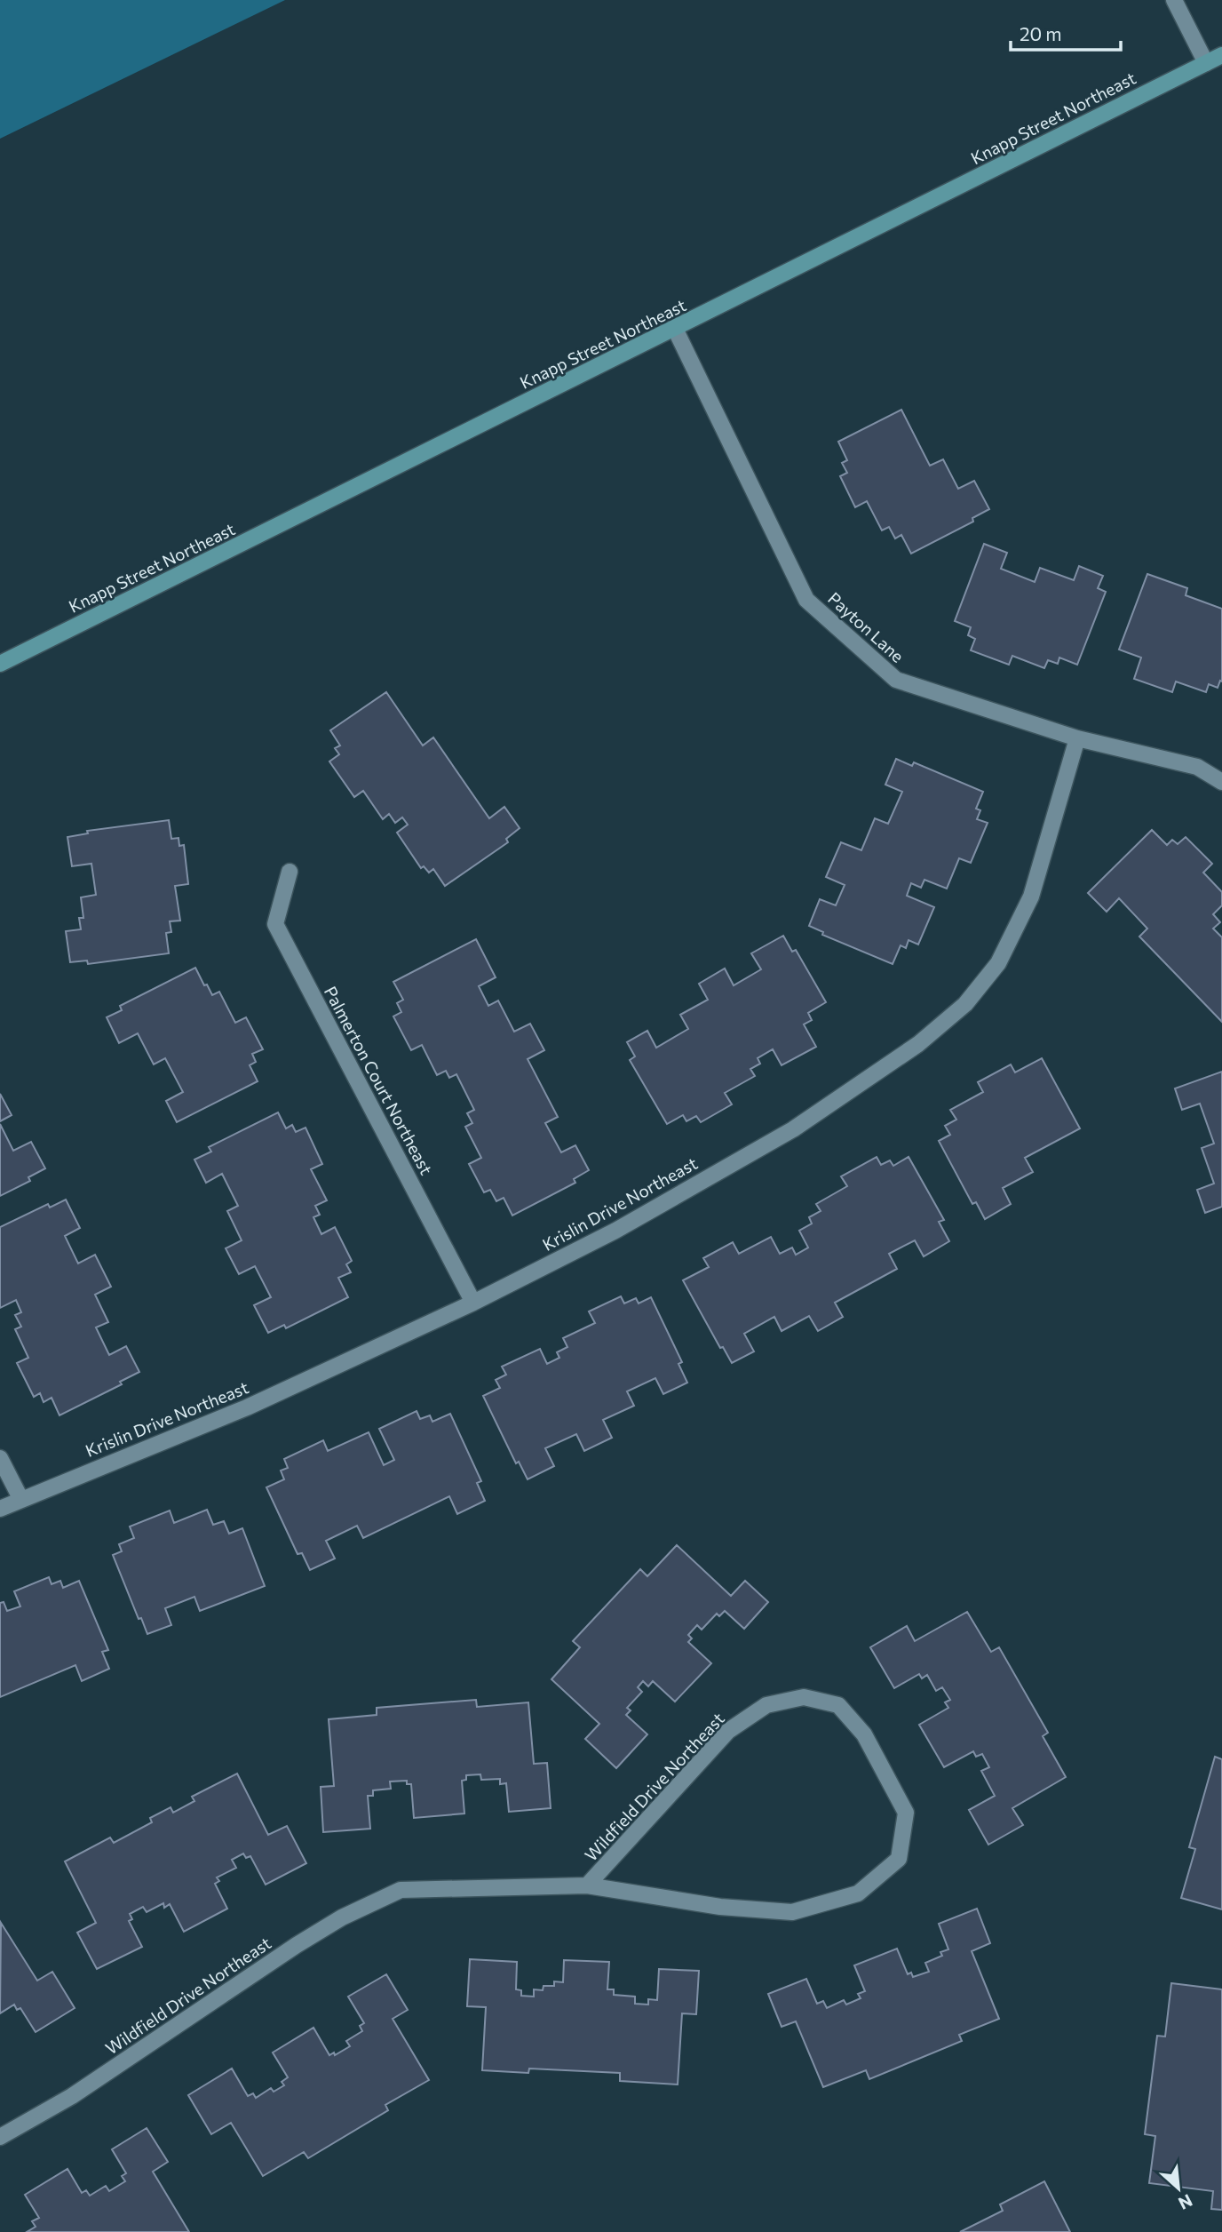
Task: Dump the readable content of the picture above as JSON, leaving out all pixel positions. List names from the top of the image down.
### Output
{
  "streets": {
    "main road": ["Knapp Street Northeast"],
    "street": [
      "Payton Lane",
      "Palmerton Court Northeast",
      "Krislin Drive Northeast",
      "Wildfield Drive Northeast"
    ]
  },
  "crossings": [
    ["Knapp Street Northeast", "Payton Lane"],
    ["Payton Lane", "Krislin Drive Northeast"],
    ["Palmerton Court Northeast", "Krislin Drive Northeast"]
  ],
  "scale_bar": "20 m",
  "north": "bottom right"
}
